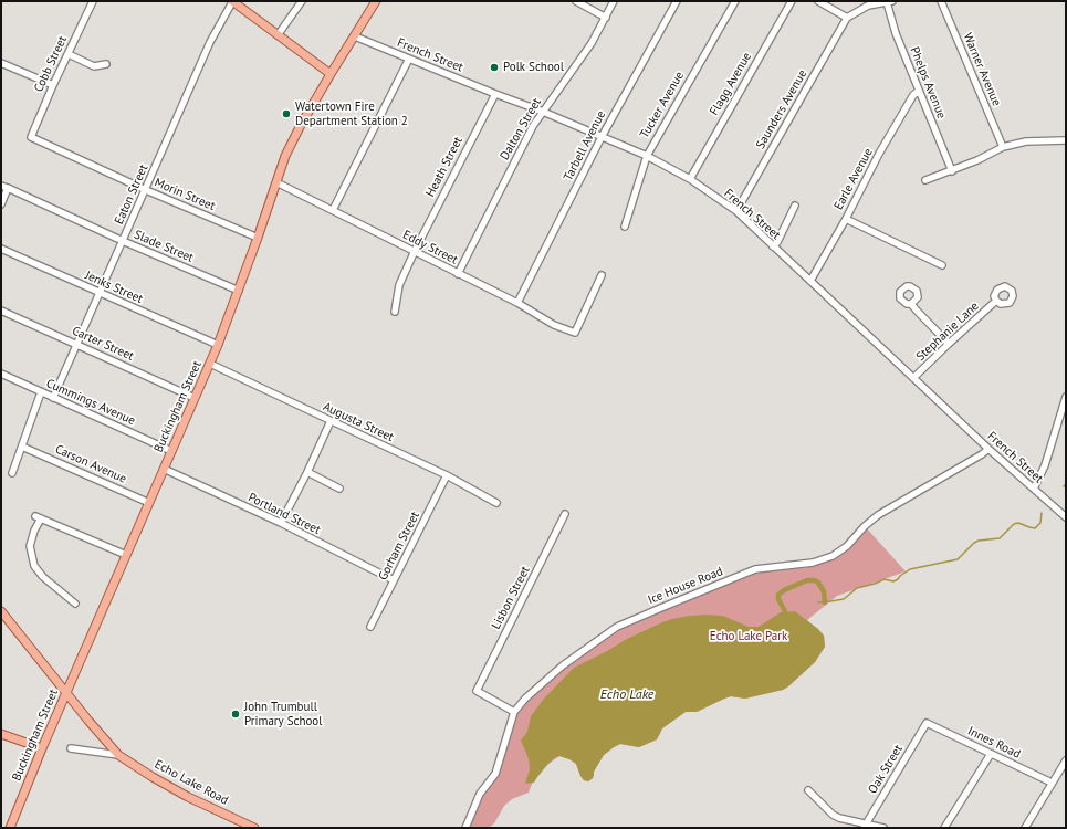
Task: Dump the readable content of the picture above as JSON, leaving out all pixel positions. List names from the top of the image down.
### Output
{
  "streets": {
    "main road": ["Buckingham Street", "Echo Lake Road"],
    "street": [
      "French Street",
      "Cobb Street",
      "Warner Avenue",
      "Phelps Avenue",
      "Flagg Avenue",
      "Tucker Avenue",
      "Saunders Avenue",
      "Dalton Street",
      "Tarbell Avenue",
      "Heath Street",
      "Earle Avenue",
      "Eaton Street",
      "Morin Street",
      "Slade Street",
      "Eddy Street",
      "Jenks Street",
      "Stephanie Lane",
      "Carter Street",
      "Cummings Avenue",
      "Augusta Street",
      "Carson Avenue",
      "Portland Street",
      "Gorham Street",
      "Ice House Road",
      "Lisbon Street",
      "Innes Road",
      "Oak Street"
    ]
  },
  "crossings": [
    ["French Street", "Flagg Avenue"],
    ["French Street", "Tucker Avenue"],
    ["French Street", "Saunders Avenue"],
    ["French Street", "Dalton Street"],
    ["French Street", "Tarbell Avenue"],
    ["French Street", "Heath Street"],
    ["French Street", "Earle Avenue"],
    ["French Street", "Stephanie Lane"],
    ["French Street", "Buckingham Street"],
    ["French Street", "Ice House Road"],
    ["Cobb Street", "Morin Street"],
    ["Phelps Avenue", "Earle Avenue"],
    ["Dalton Street", "Eddy Street"],
    ["Tarbell Avenue", "Eddy Street"],
    ["Heath Street", "Eddy Street"],
    ["Eaton Street", "Morin Street"],
    ["Eaton Street", "Slade Street"],
    ["Eaton Street", "Jenks Street"],
    ["Eaton Street", "Carter Street"],
    ["Eaton Street", "Cummings Avenue"],
    ["Morin Street", "Buckingham Street"],
    ["Slade Street", "Buckingham Street"],
    ["Eddy Street", "Buckingham Street"],
    ["Jenks Street", "Buckingham Street"],
    ["Carter Street", "Buckingham Street"],
    ["Cummings Avenue", "Buckingham Street"],
    ["Buckingham Street", "Augusta Street"],
    ["Buckingham Street", "Carson Avenue"],
    ["Buckingham Street", "Portland Street"],
    ["Buckingham Street", "Echo Lake Road"],
    ["Augusta Street", "Gorham Street"],
    ["Portland Street", "Gorham Street"],
    ["Ice House Road", "Lisbon Street"],
    ["Innes Road", "Oak Street"]
  ],
  "water": ["Echo Lake"],
  "parks": ["Echo Lake Park"],
  "places": ["Polk School", "Watertown Fire Department Station 2", "John Trumbull Primary School"]
}
